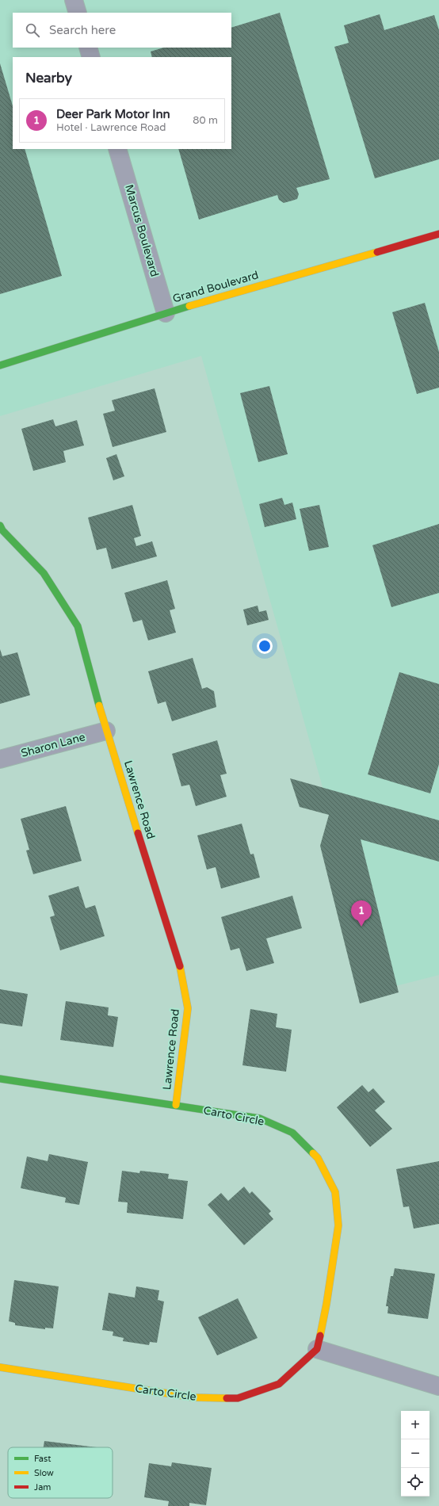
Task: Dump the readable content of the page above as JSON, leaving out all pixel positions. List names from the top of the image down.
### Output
{
  "streets": {
    "street": [
      "Marcus Boulevard",
      "Grand Boulevard",
      "Sharon Lane",
      "Lawrence Road",
      "Carto Circle"
    ]
  },
  "crossings": [
    ["Marcus Boulevard", "Grand Boulevard"],
    ["Sharon Lane", "Lawrence Road"],
    ["Lawrence Road", "Carto Circle"]
  ],
  "legend": ["Fast", "Slow", "Jam"],
  "page": {
    "search": "Search here",
    "heading": "Nearby",
    "list": [
      {
        "mark": "1",
        "name": "Deer Park Motor Inn",
        "note": "Hotel · Lawrence Road",
        "value": "80 m"
      }
    ],
    "pins": "1",
    "map_buttons": ["+", "−"]
  }
}
